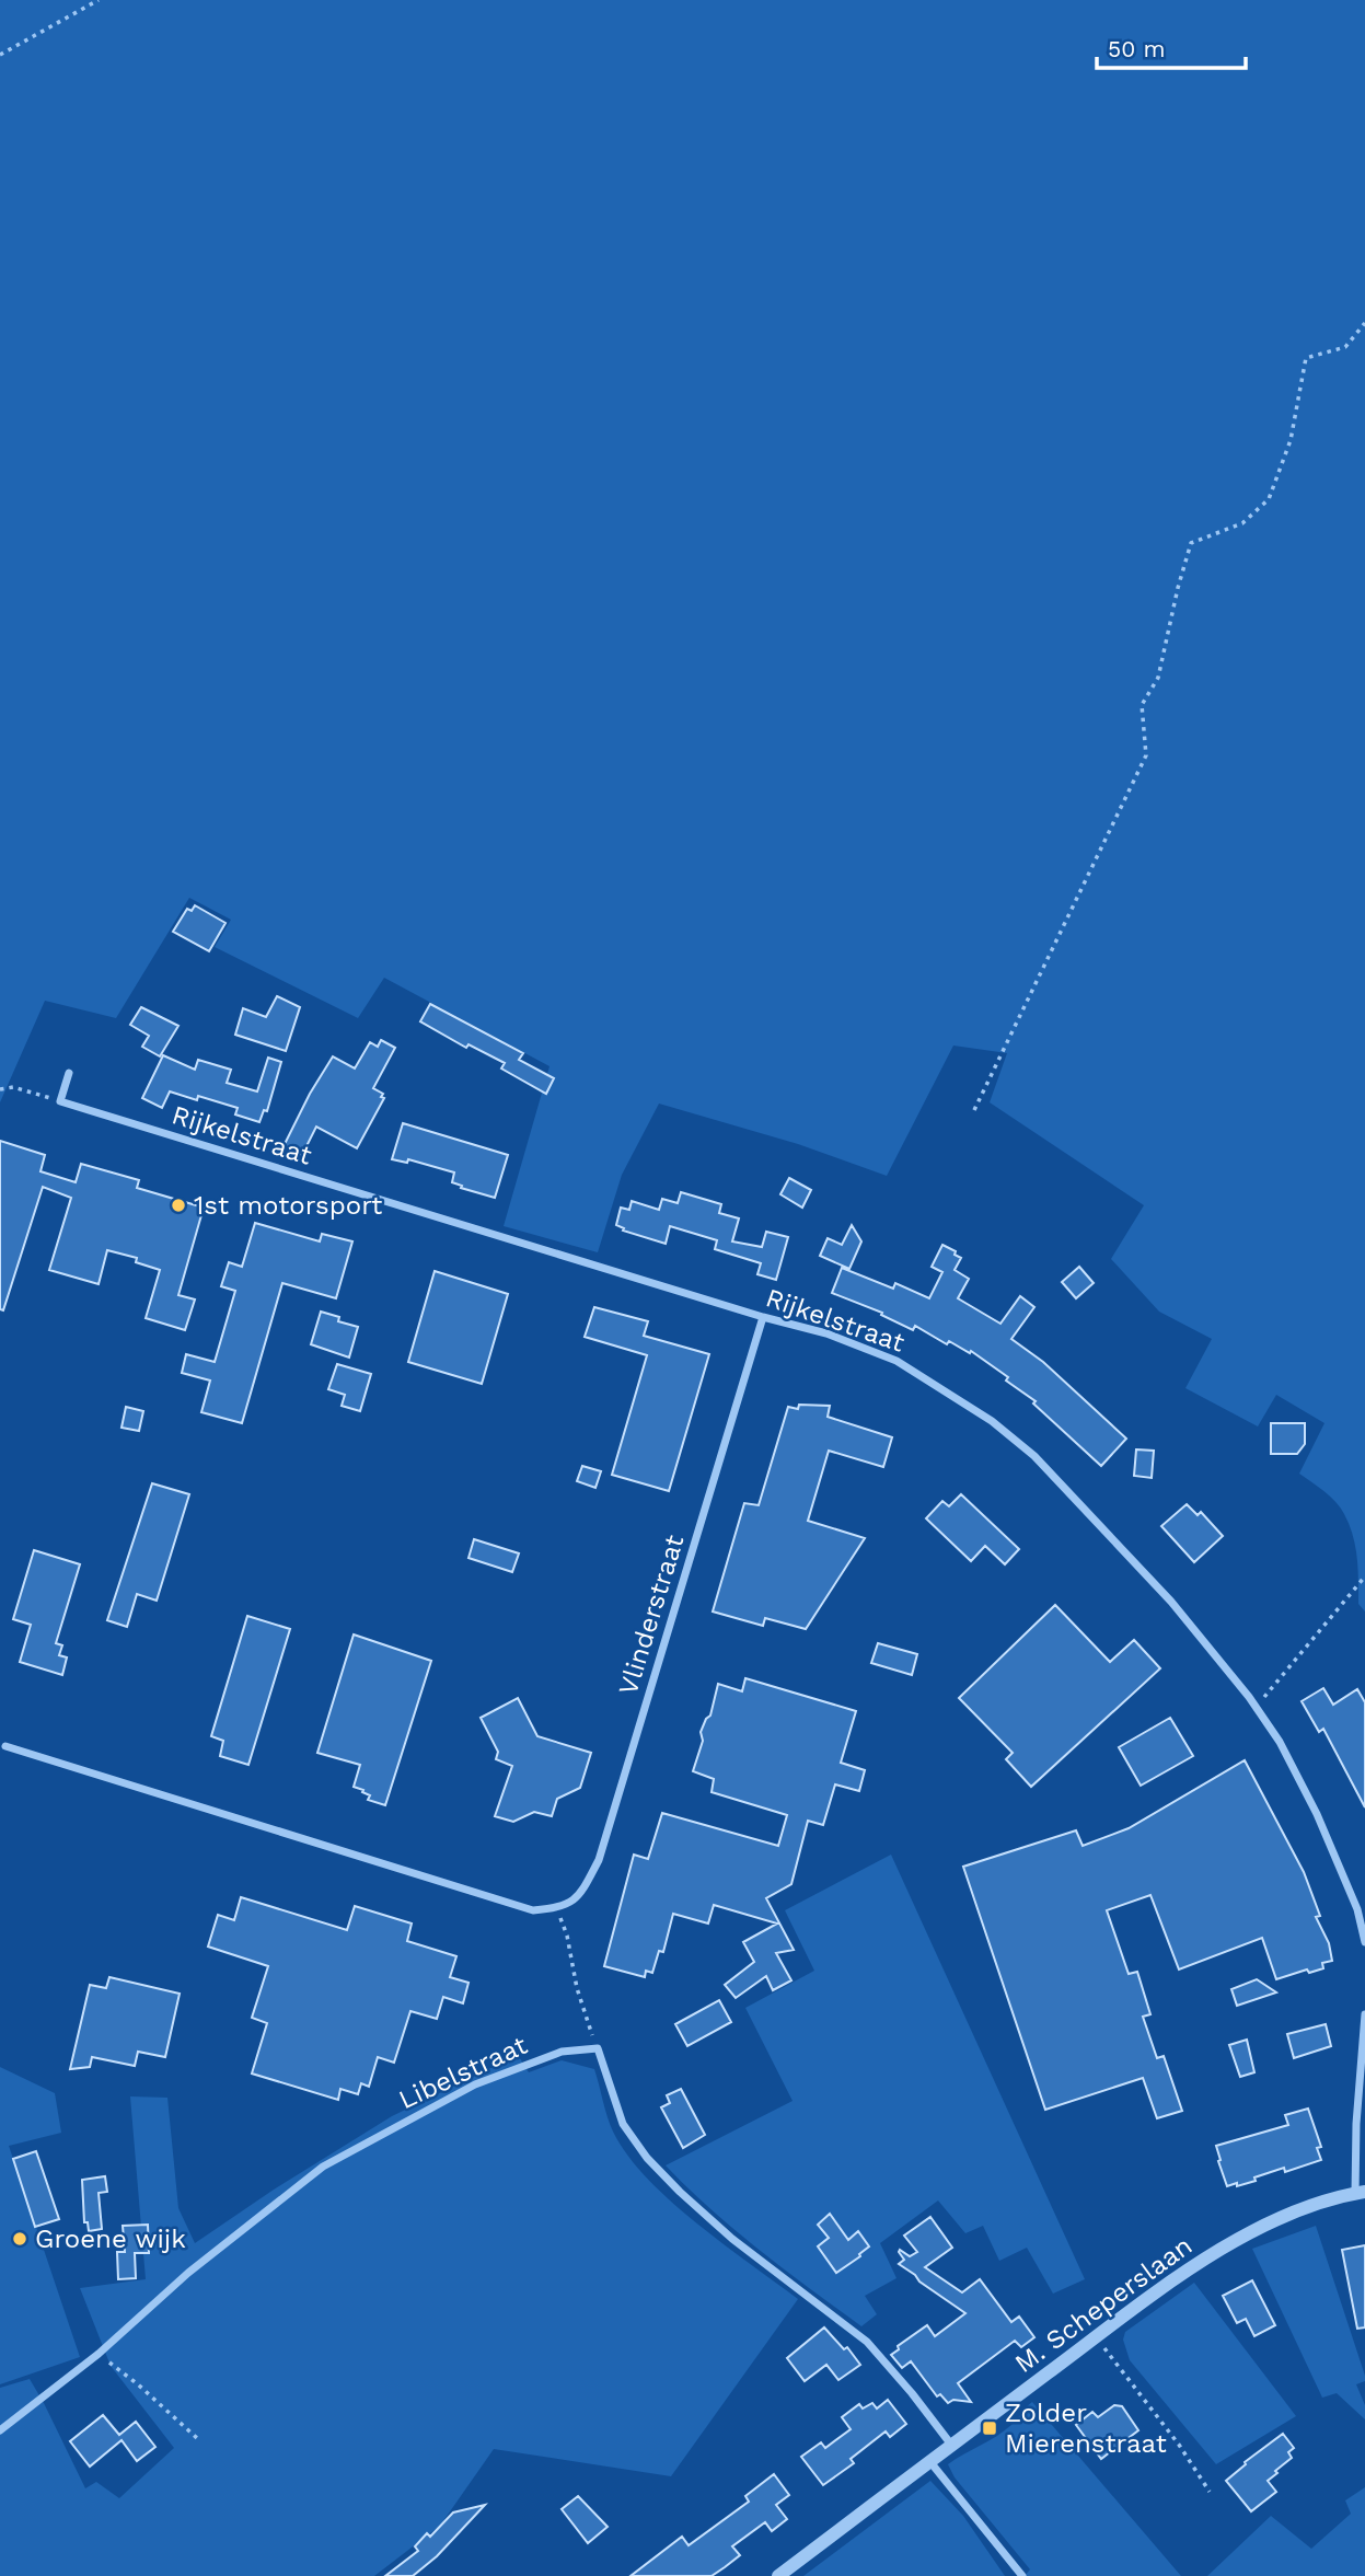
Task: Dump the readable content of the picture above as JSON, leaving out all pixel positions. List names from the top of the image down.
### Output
{
  "streets": {
    "street": [
      "Rijkelstraat",
      "Vlinderstraat",
      "Libelstraat",
      "M. Scheperslaan"
    ]
  },
  "crossings": [
    ["Rijkelstraat", "Vlinderstraat"]
  ],
  "places": {
    "other": ["1st motorsport", "Groene wijk"],
    "transit": ["Zolder Mierenstraat"]
  },
  "scale_bar": "50 m"
}
